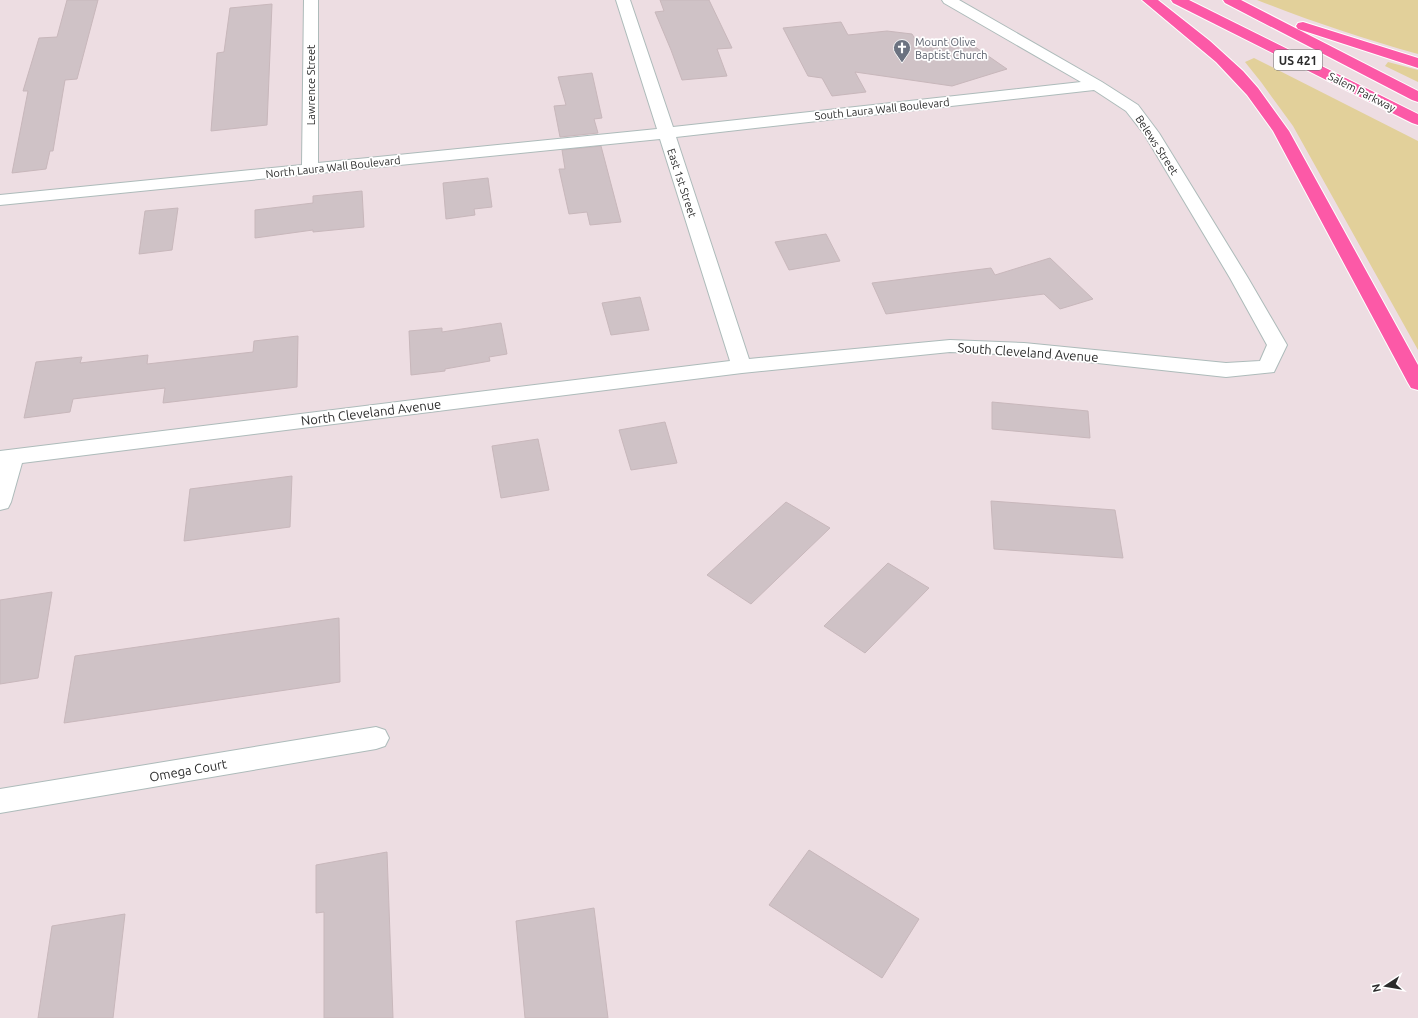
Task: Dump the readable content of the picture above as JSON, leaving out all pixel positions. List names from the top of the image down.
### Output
{
  "streets": {
    "highway": ["US 421", "Salem Parkway"],
    "street": [
      "Lawrence Street",
      "South Laura Wall Boulevard",
      "Belews Street",
      "North Laura Wall Boulevard",
      "East 1st Street",
      "South Cleveland Avenue",
      "North Cleveland Avenue",
      "Omega Court"
    ]
  },
  "crossings": [
    ["Lawrence Street", "North Laura Wall Boulevard"],
    ["South Laura Wall Boulevard", "Belews Street"],
    ["South Laura Wall Boulevard", "North Laura Wall Boulevard"],
    ["South Laura Wall Boulevard", "East 1st Street"],
    ["Belews Street", "South Cleveland Avenue"],
    ["North Laura Wall Boulevard", "East 1st Street"],
    ["East 1st Street", "South Cleveland Avenue"],
    ["East 1st Street", "North Cleveland Avenue"],
    ["South Cleveland Avenue", "North Cleveland Avenue"]
  ],
  "places": {
    "church": ["Mount Olive Baptist Church"]
  },
  "north": "left"
}
